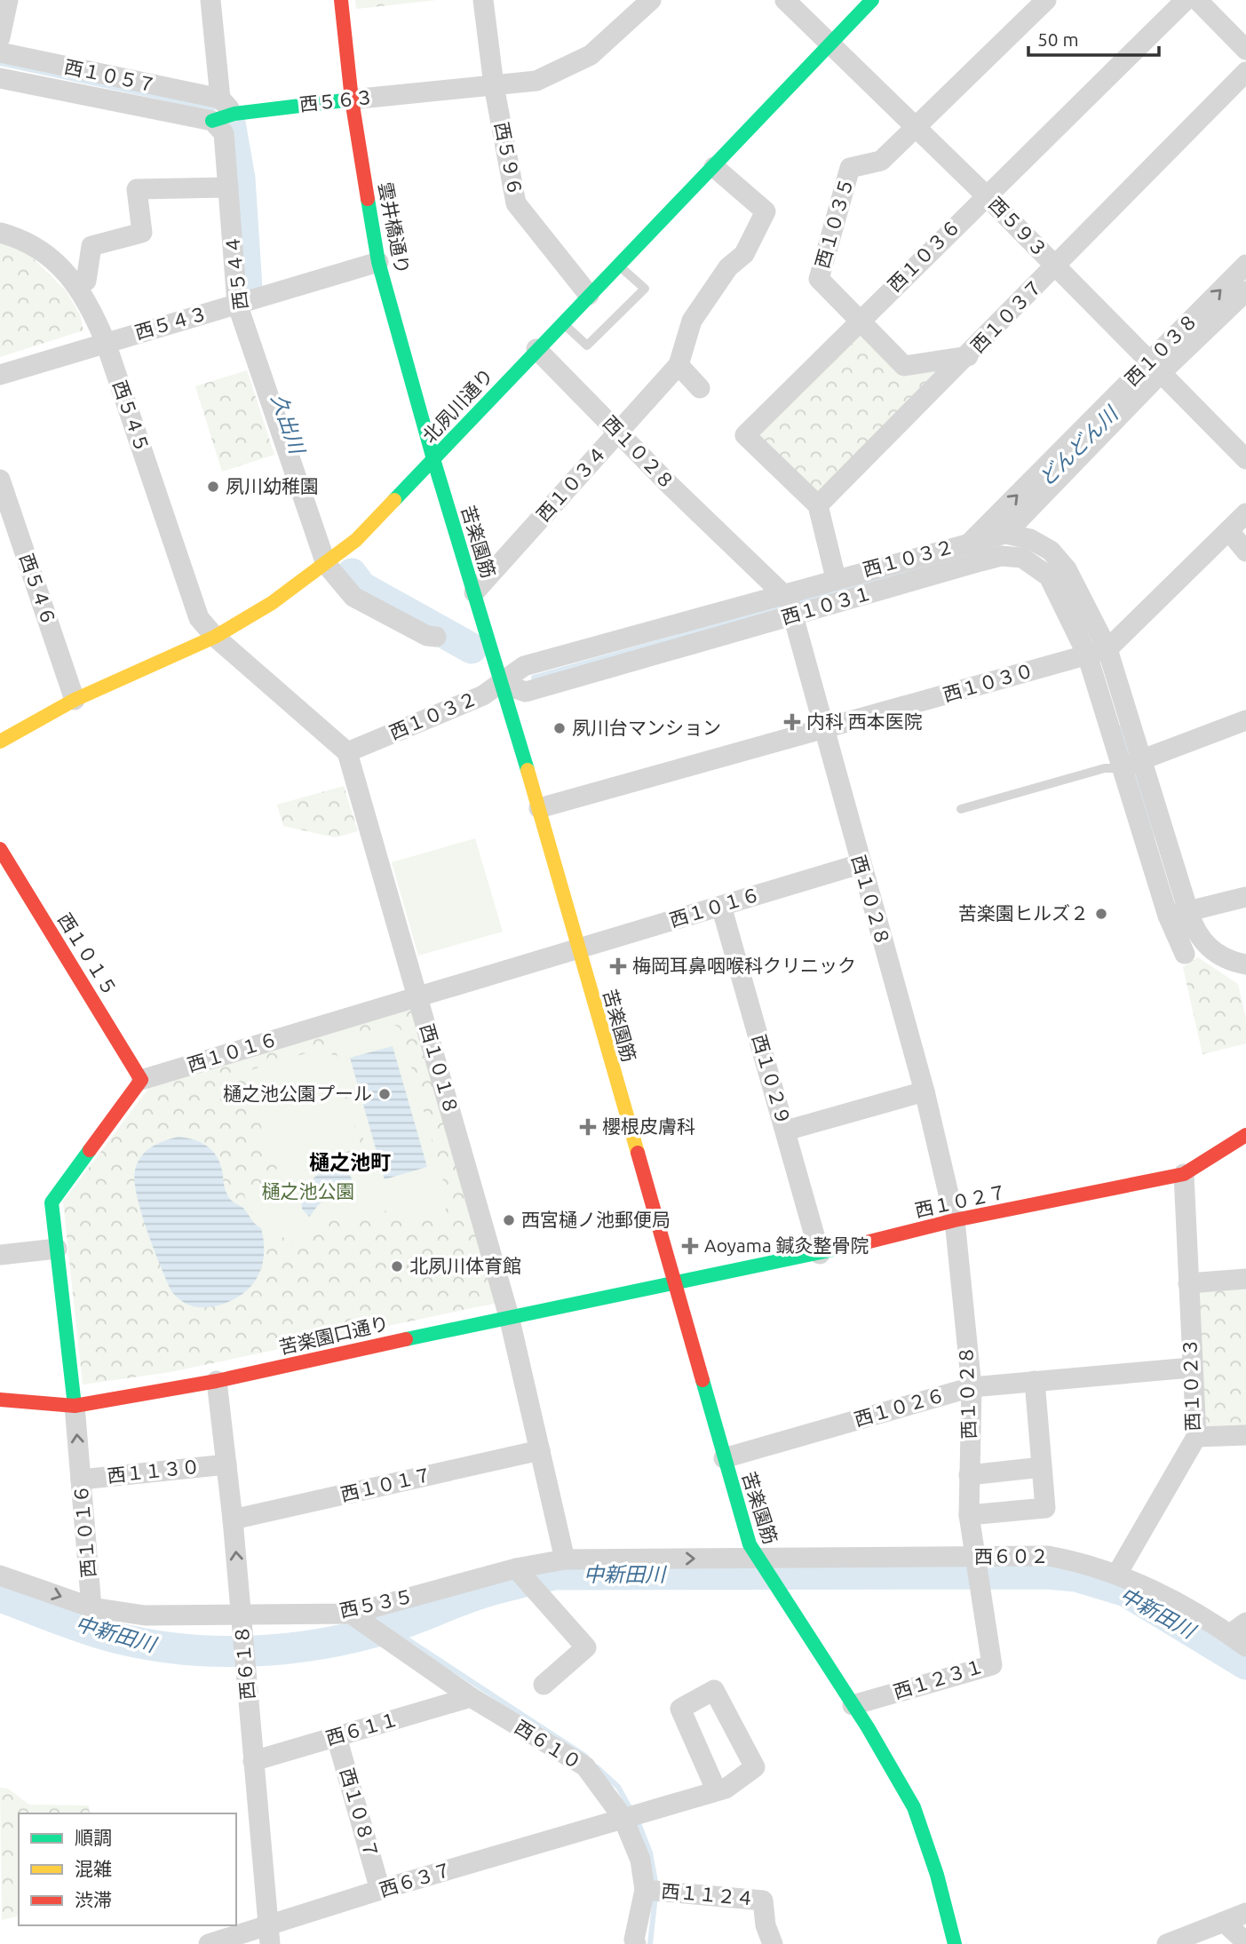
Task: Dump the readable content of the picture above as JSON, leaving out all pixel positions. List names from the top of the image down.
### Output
{
  "streets": {
    "street": [
      "西１０５７",
      "西５６３",
      "西５９６",
      "西１０３５",
      "西５９３",
      "雲井橋通り",
      "西１０３６",
      "西５４４",
      "西１０３７",
      "西５４３",
      "西１０３８",
      "北夙川通り",
      "西５４５",
      "西１０２８",
      "西１０３４",
      "苦楽園筋",
      "西１０３２",
      "西５４６",
      "西１０３１",
      "西１０３０",
      "西１０１６",
      "西１０１５",
      "西１０１８",
      "西１０２９",
      "西１０２７",
      "苦楽園口通り",
      "西１０２３",
      "西１０２６",
      "西１１３０",
      "西１０１７",
      "西６０２",
      "西５３５",
      "西６１８",
      "西１２３１",
      "西６１１",
      "西６１０",
      "西１０８７",
      "西６３７",
      "西１１２４"
    ]
  },
  "crossings": [
    ["西５６３", "西５９６"],
    ["西５６３", "雲井橋通り"],
    ["西５６３", "西５４４"],
    ["西５９６", "北夙川通り"],
    ["西１０３５", "西５９３"],
    ["西１０３５", "西１０３６"],
    ["西１０３５", "西１０３７"],
    ["西５９３", "西１０３６"],
    ["西５９３", "西１０３７"],
    ["西５９３", "西１０３８"],
    ["西５９３", "北夙川通り"],
    ["雲井橋通り", "西５４３"],
    ["雲井橋通り", "北夙川通り"],
    ["雲井橋通り", "苦楽園筋"],
    ["西１０３６", "西１０３７"],
    ["西５４４", "西５４３"],
    ["西５４４", "北夙川通り"],
    ["西５４３", "西５４５"],
    ["西１０３８", "西１０３２"],
    ["北夙川通り", "西５４５"],
    ["北夙川通り", "西１０２８"],
    ["北夙川通り", "西１０３４"],
    ["北夙川通り", "苦楽園筋"],
    ["北夙川通り", "西５４６"],
    ["西１０２８", "西１０３４"],
    ["西１０２８", "西１０３２"],
    ["西１０２８", "西１０３１"],
    ["西１０２８", "西１０３０"],
    ["西１０２８", "西１０１６"],
    ["西１０２８", "西１０２７"],
    ["西１０２８", "西１０２６"],
    ["西１０２８", "西６０２"],
    ["西１０２８", "西１２３１"],
    ["西１０３４", "苦楽園筋"],
    ["苦楽園筋", "西１０３２"],
    ["苦楽園筋", "西１０３０"],
    ["苦楽園筋", "西１０１６"],
    ["苦楽園筋", "西１０２７"],
    ["苦楽園筋", "苦楽園口通り"],
    ["苦楽園筋", "西１０２６"],
    ["苦楽園筋", "西６０２"],
    ["苦楽園筋", "西５３５"],
    ["苦楽園筋", "西１２３１"],
    ["西１０３２", "西１０３１"],
    ["西１０３２", "西１０１８"],
    ["西１０３１", "西１０３０"],
    ["西１０１６", "西１０１５"],
    ["西１０１６", "西１０１８"],
    ["西１０１６", "西１０２９"],
    ["西１０１６", "苦楽園口通り"],
    ["西１０１６", "西１１３０"],
    ["西１０１６", "西５３５"],
    ["西１０１８", "苦楽園口通り"],
    ["西１０１８", "西１０１７"],
    ["西１０１８", "西５３５"],
    ["西１０２９", "西１０２７"],
    ["西１０２７", "苦楽園口通り"],
    ["西１０２７", "西１０２３"],
    ["苦楽園口通り", "西６１８"],
    ["西１０２３", "西１０２６"],
    ["西１０２３", "西６０２"],
    ["西１１３０", "西６１８"],
    ["西１０１７", "西６１８"],
    ["西６０２", "西５３５"],
    ["西６０２", "西１２３１"],
    ["西５３５", "西６１８"],
    ["西５３５", "西６１０"],
    ["西６１８", "西６１１"],
    ["西６１８", "西６３７"],
    ["西６１１", "西６１０"],
    ["西６１１", "西１０８７"],
    ["西６１０", "西６３７"],
    ["西６１０", "西１１２４"],
    ["西１０８７", "西６３７"]
  ],
  "one_way": ["西５３５"],
  "districts": ["樋之池町"],
  "water": ["久出川", "どんどん川", "中新田川"],
  "parks": ["樋之池公園"],
  "places": {
    "other": [
      "夙川幼稚園",
      "夙川台マンション",
      "苦楽園ヒルズ２",
      "樋之池公園プール",
      "西宮樋ノ池郵便局",
      "北夙川体育館"
    ],
    "health": [
      "内科 西本医院",
      "梅岡耳鼻咽喉科クリニック",
      "櫻根皮膚科",
      "Aoyama 鍼灸整骨院"
    ]
  },
  "legend": ["順調", "混雑", "渋滞"],
  "scale_bar": "50 m"
}
